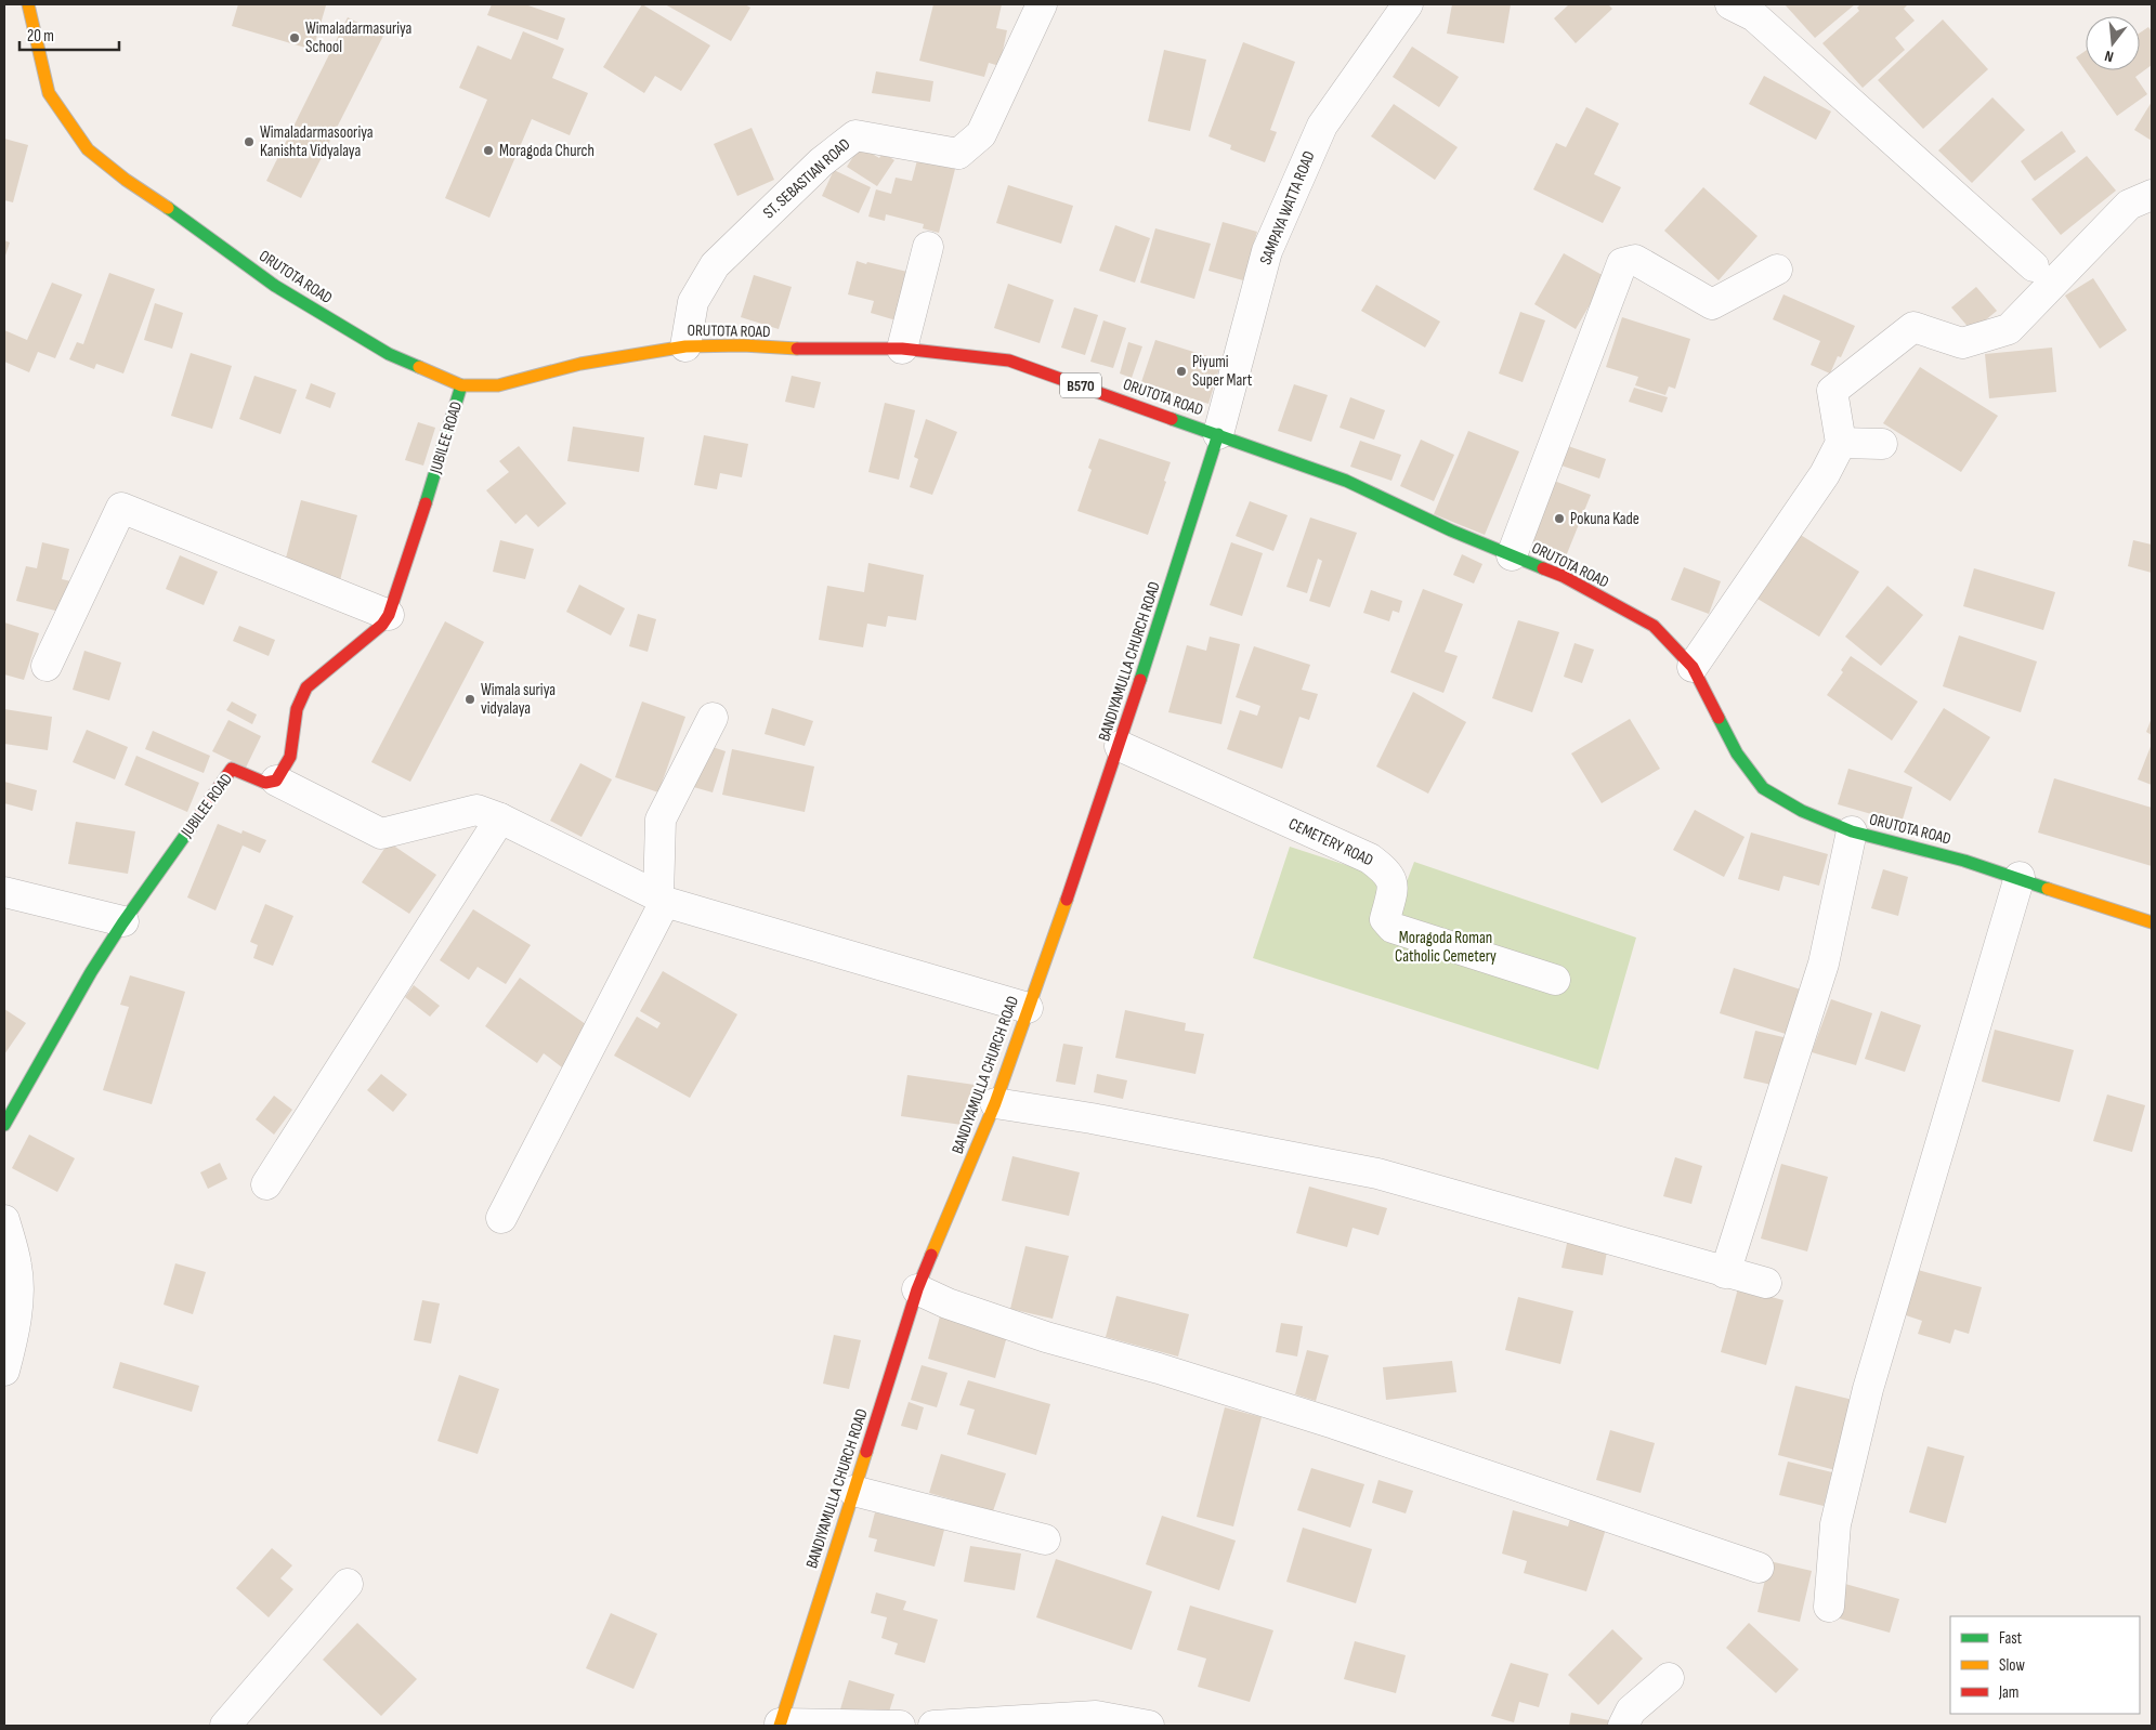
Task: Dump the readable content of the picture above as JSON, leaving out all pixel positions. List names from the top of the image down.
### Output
{
  "streets": {
    "main road": [
      "ORUTOTA ROAD",
      "B570",
      "JUBILEE ROAD",
      "BANDIYAMULLA CHURCH ROAD"
    ],
    "street": ["ST. SEBASTIAN ROAD", "SAMPAYA WATTA ROAD", "CEMETERY ROAD"]
  },
  "crossings": [
    ["ST. SEBASTIAN ROAD", "ORUTOTA ROAD"],
    ["SAMPAYA WATTA ROAD", "ORUTOTA ROAD"],
    ["SAMPAYA WATTA ROAD", "BANDIYAMULLA CHURCH ROAD"],
    ["ORUTOTA ROAD", "JUBILEE ROAD"],
    ["ORUTOTA ROAD", "BANDIYAMULLA CHURCH ROAD"],
    ["BANDIYAMULLA CHURCH ROAD", "CEMETERY ROAD"]
  ],
  "parks": ["Moragoda Roman Catholic Cemetery"],
  "places": [
    "Wimaladarmasuriya School",
    "Wimaladarmasooriya Kanishta Vidyalaya",
    "Moragoda Church",
    "Piyumi Super Mart",
    "Pokuna Kade",
    "Wimala suriya vidyalaya"
  ],
  "legend": ["Fast", "Slow", "Jam"],
  "scale_bar": "20 m",
  "north": "bottom"
}
